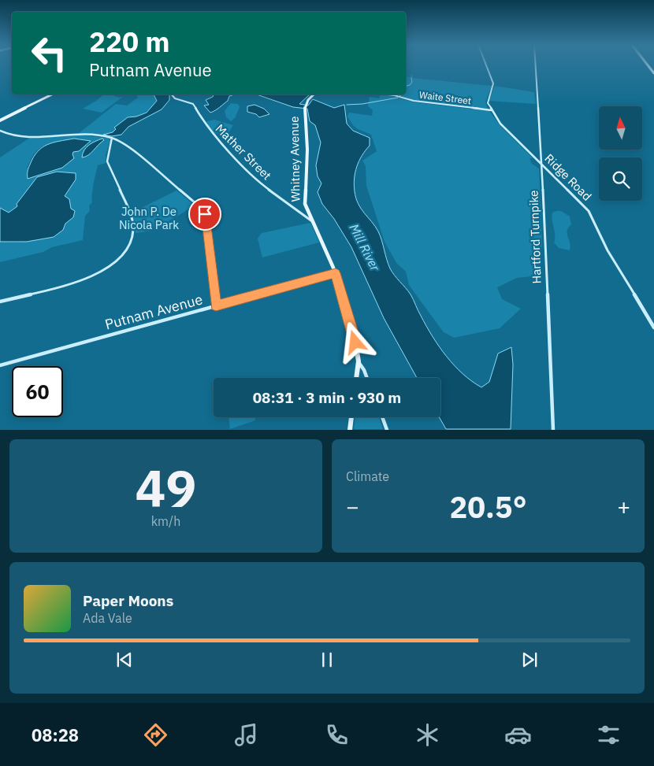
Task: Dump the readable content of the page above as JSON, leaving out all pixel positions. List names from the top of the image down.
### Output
{
  "streets": {
    "main road": [
      "Waite Street",
      "Mather Street",
      "Whitney Avenue",
      "Ridge Road",
      "Hartford Turnpike",
      "Putnam Avenue"
    ]
  },
  "crossings": [
    ["Waite Street", "Ridge Road"],
    ["Mather Street", "Whitney Avenue"],
    ["Whitney Avenue", "Putnam Avenue"],
    ["Ridge Road", "Hartford Turnpike"]
  ],
  "water": ["Mill River"],
  "parks": ["John P. De Nicola Park"],
  "north": "top",
  "page": {
    "turn": ["220 m", "Putnam Avenue"],
    "limit": "60",
    "trip": "08:31 · 3 min · 930 m",
    "tile": [
      ["49", "km/h"],
      "Climate"
    ],
    "heat": ["−", "20.5°", "+"],
    "song": ["Paper Moons", "Ada Vale"],
    "tabs": "08:28"
  }
}
